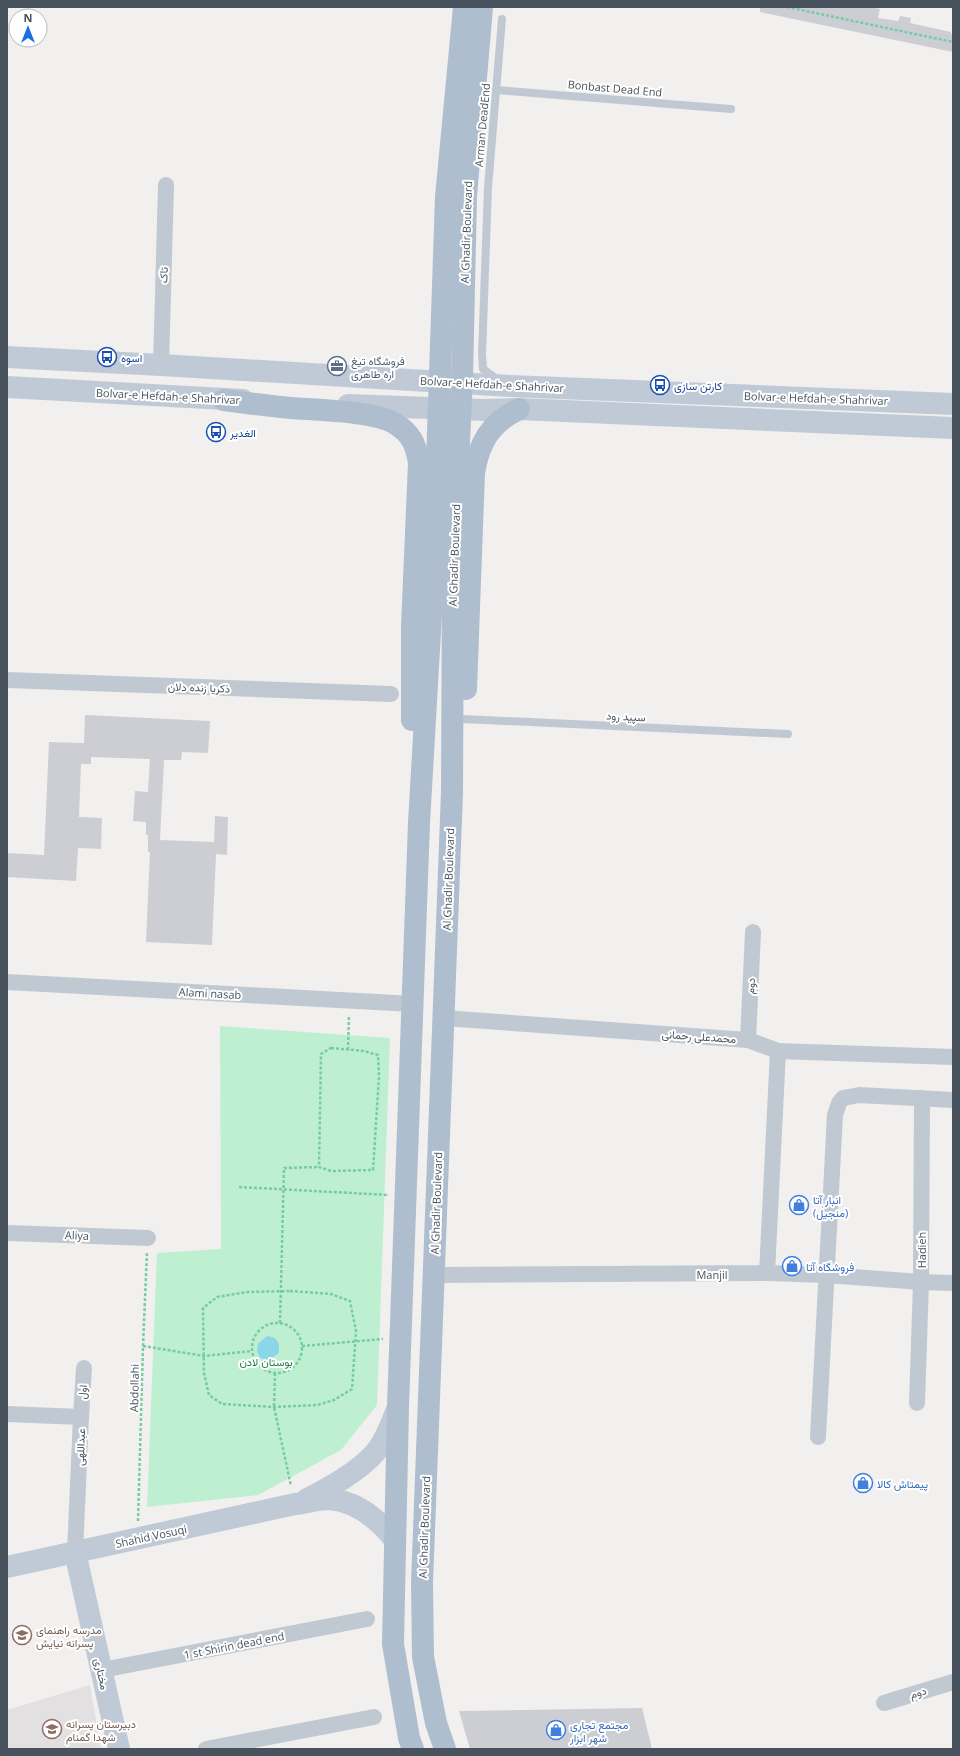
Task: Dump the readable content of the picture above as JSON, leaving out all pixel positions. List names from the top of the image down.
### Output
{
  "streets": {
    "main road": [
      "Al Ghadir Boulevard",
      "Bolvar-e Hefdah-e Shahrivar",
      "Shahid Vosuqi",
      "مختاری"
    ],
    "street": [
      "تاک",
      "ذکریا زنده دلان",
      "دوم",
      "Alami nasab",
      "محمدعلی رحمانی",
      "Aliya",
      "Hadieh",
      "Manjil",
      "اول",
      "عبداللهی",
      "1 st Shirin dead end"
    ],
    "lane": ["Bonbast Dead End", "Arman DeadEnd", "سپید رود"],
    "path": ["Abdollahi"]
  },
  "crossings": [
    ["Bonbast Dead End", "Arman DeadEnd"],
    ["Arman DeadEnd", "Bolvar-e Hefdah-e Shahrivar"],
    ["Al Ghadir Boulevard", "Alami nasab"],
    ["Al Ghadir Boulevard", "محمدعلی رحمانی"],
    ["Al Ghadir Boulevard", "Manjil"],
    ["تاک", "Bolvar-e Hefdah-e Shahrivar"],
    ["دوم", "محمدعلی رحمانی"],
    ["Aliya", "Abdollahi"],
    ["Hadieh", "Manjil"],
    ["Abdollahi", "Shahid Vosuqi"],
    ["اول", "عبداللهی"],
    ["عبداللهی", "Shahid Vosuqi"],
    ["عبداللهی", "مختاری"],
    ["Shahid Vosuqi", "مختاری"],
    ["1 st Shirin dead end", "مختاری"]
  ],
  "parks": ["بوستان لادن"],
  "places": {
    "bus stop": ["اسوه", "کارتن سازی", "الغدیر"],
    "office": ["فروشگاه تیغ اره طاهری"],
    "shop": [
      "انبار آتا (منجیل)",
      "فروشگاه آتا",
      "پیمتاش کالا",
      "مجتمع تجاری شهر ابزار"
    ],
    "school or university": ["مدرسه راهنمای پسرانه نیایش", "دبیرستان پسرانه شهدا گمنام"]
  },
  "north": "top"
}
